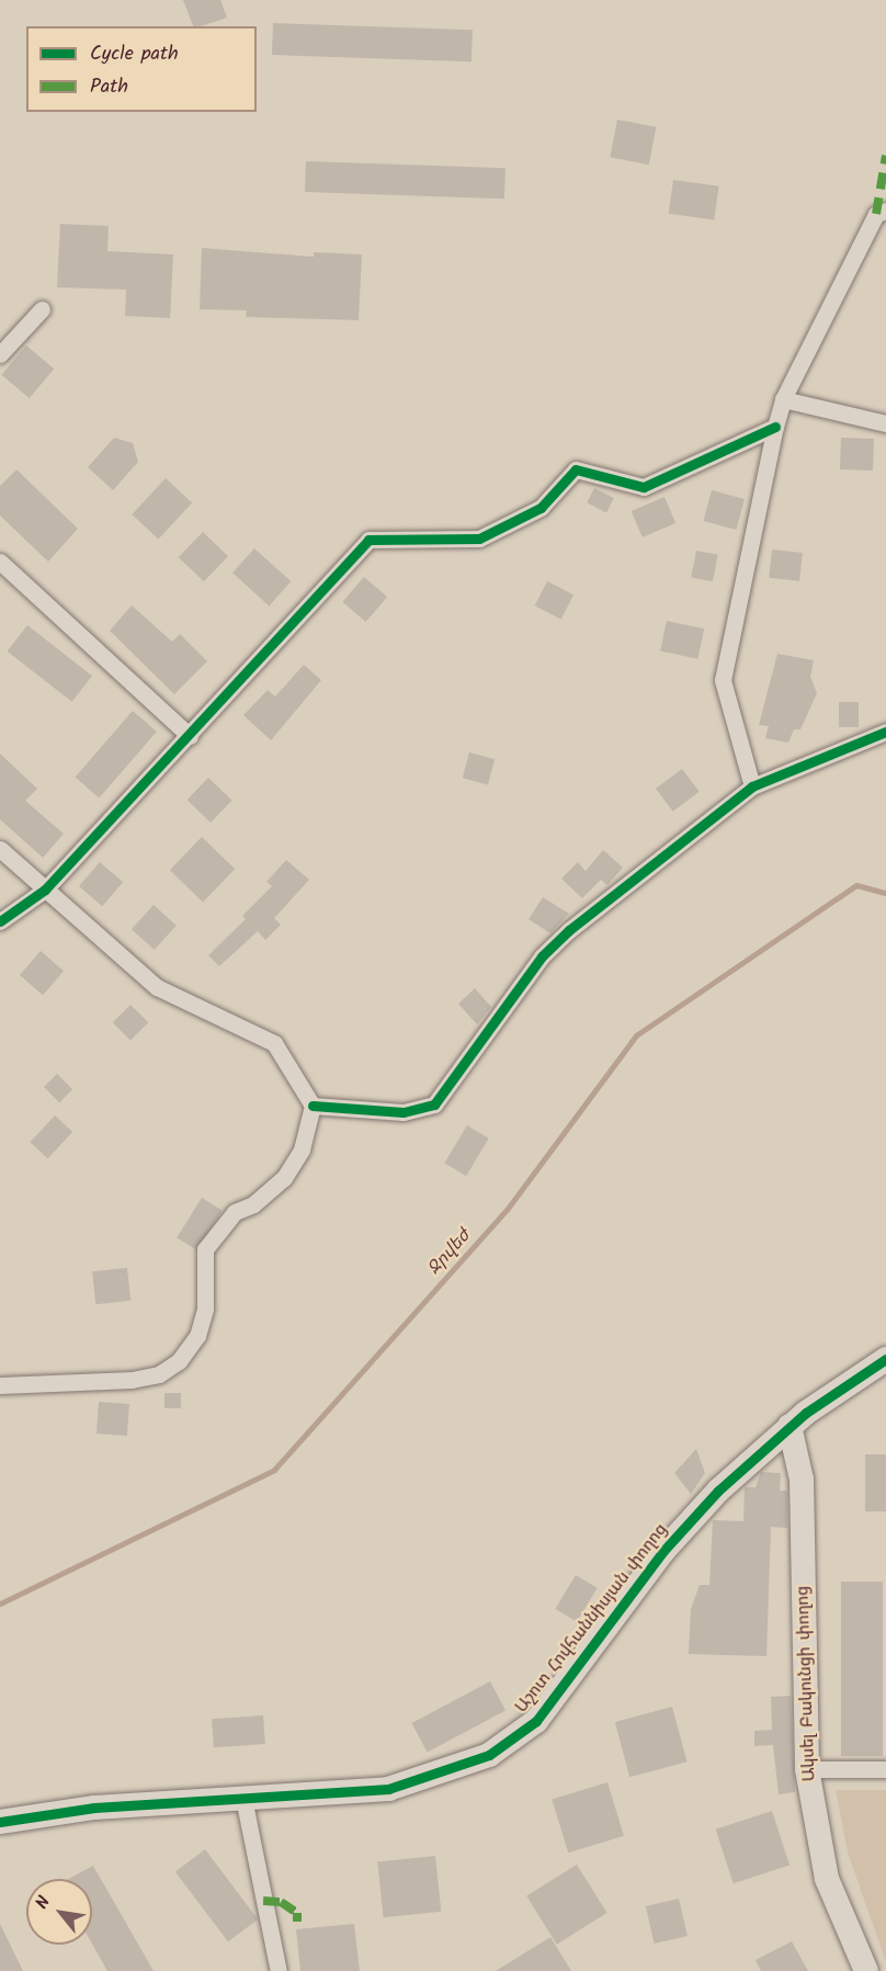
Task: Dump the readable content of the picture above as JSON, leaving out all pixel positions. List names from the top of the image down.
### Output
{
  "streets": {
    "street": ["Աշոտ Հովհաննիսյան փողոց", "Ակսել Բակունցի փողոց"]
  },
  "crossings": [
    ["Աշոտ Հովհաննիսյան փողոց", "Ակսել Բակունցի փողոց"]
  ],
  "water": ["Ջրվեժ"],
  "legend": ["Cycle path", "Path"],
  "north": "top left"
}
